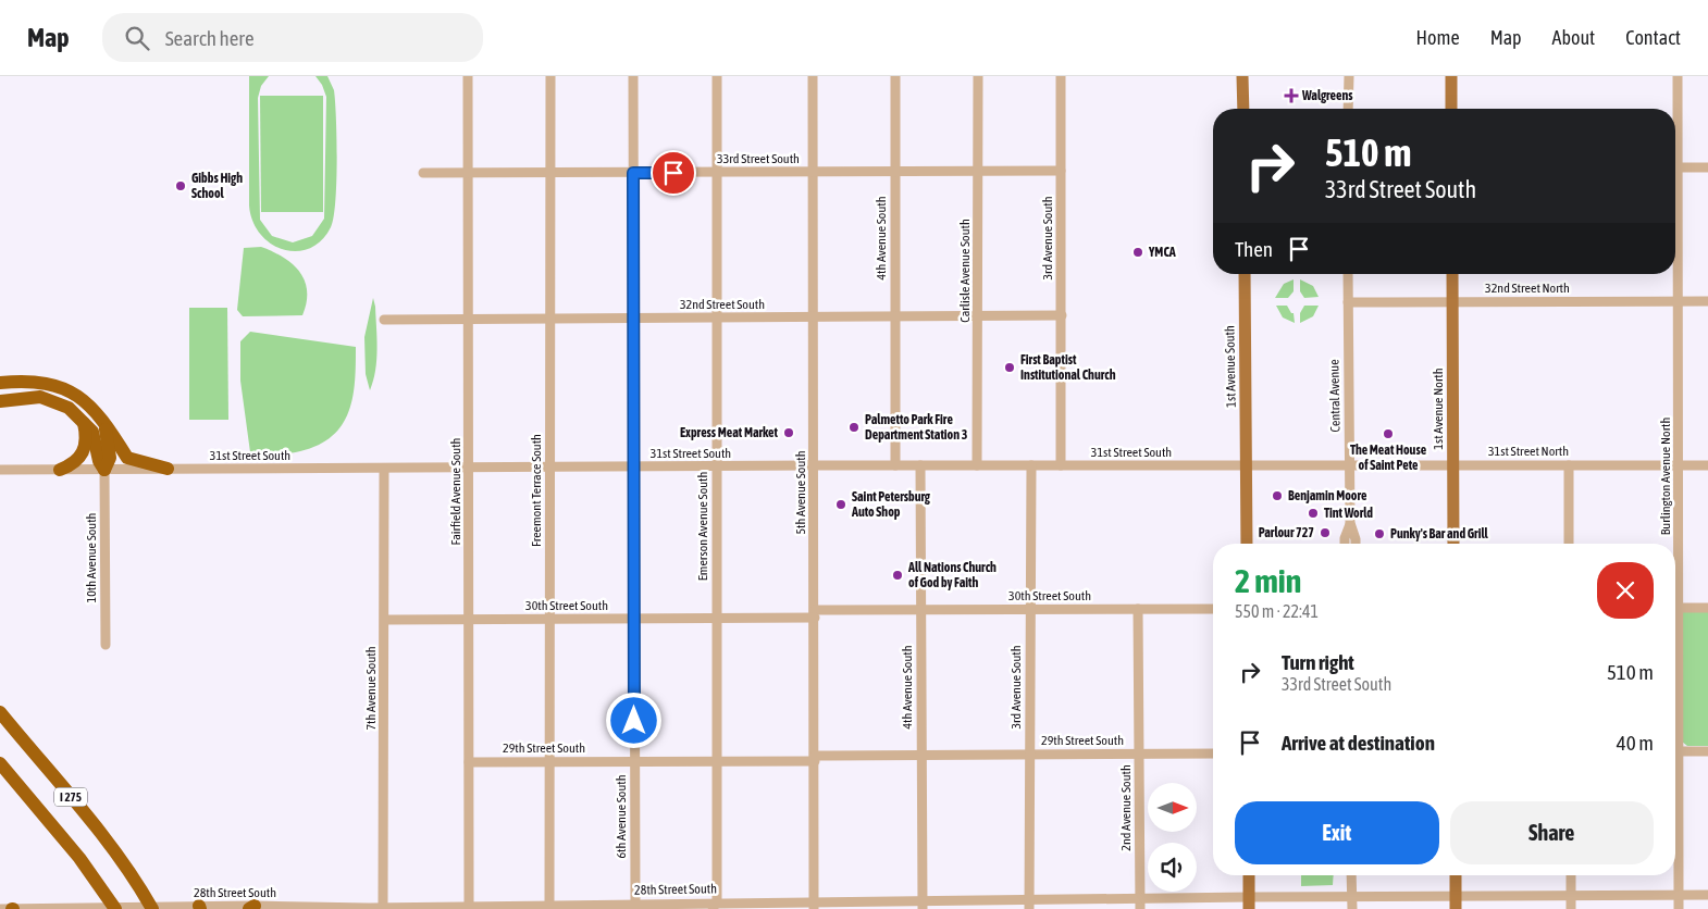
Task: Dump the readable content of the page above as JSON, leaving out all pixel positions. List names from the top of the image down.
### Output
{
  "streets": {
    "highway": ["I 275"],
    "main road": ["1st Avenue South", "1st Avenue North"],
    "street": [
      "33rd Street South",
      "4th Avenue South",
      "3rd Avenue South",
      "Carlisle Avenue South",
      "32nd Street North",
      "32nd Street South",
      "Central Avenue",
      "31st Street North",
      "31st Street South",
      "Burlington Avenue North",
      "Freemont Terrace South",
      "Fairfield Avenue South",
      "5th Avenue South",
      "Emerson Avenue South",
      "10th Avenue South",
      "30th Street South",
      "7th Avenue South",
      "29th Street South",
      "2nd Avenue South",
      "6th Avenue South",
      "28th Street South"
    ]
  },
  "crossings": [
    ["33rd Street South", "4th Avenue South"],
    ["33rd Street South", "3rd Avenue South"],
    ["33rd Street South", "Carlisle Avenue South"],
    ["33rd Street South", "Freemont Terrace South"],
    ["33rd Street South", "Fairfield Avenue South"],
    ["33rd Street South", "5th Avenue South"],
    ["33rd Street South", "Emerson Avenue South"],
    ["33rd Street South", "6th Avenue South"],
    ["4th Avenue South", "32nd Street South"],
    ["4th Avenue South", "31st Street South"],
    ["4th Avenue South", "30th Street South"],
    ["4th Avenue South", "29th Street South"],
    ["4th Avenue South", "28th Street South"],
    ["3rd Avenue South", "32nd Street South"],
    ["3rd Avenue South", "31st Street South"],
    ["3rd Avenue South", "30th Street South"],
    ["3rd Avenue South", "29th Street South"],
    ["3rd Avenue South", "28th Street South"],
    ["Carlisle Avenue South", "32nd Street South"],
    ["Carlisle Avenue South", "31st Street South"],
    ["32nd Street North", "Central Avenue"],
    ["32nd Street North", "1st Avenue North"],
    ["32nd Street North", "Burlington Avenue North"],
    ["32nd Street South", "Freemont Terrace South"],
    ["32nd Street South", "Fairfield Avenue South"],
    ["32nd Street South", "5th Avenue South"],
    ["32nd Street South", "Emerson Avenue South"],
    ["32nd Street South", "6th Avenue South"],
    ["1st Avenue South", "31st Street South"],
    ["Central Avenue", "31st Street North"],
    ["Central Avenue", "31st Street South"],
    ["1st Avenue North", "31st Street North"],
    ["31st Street North", "31st Street South"],
    ["31st Street North", "Burlington Avenue North"],
    ["31st Street South", "Freemont Terrace South"],
    ["31st Street South", "Fairfield Avenue South"],
    ["31st Street South", "5th Avenue South"],
    ["31st Street South", "Emerson Avenue South"],
    ["31st Street South", "10th Avenue South"],
    ["31st Street South", "7th Avenue South"],
    ["31st Street South", "6th Avenue South"],
    ["Burlington Avenue North", "28th Street South"],
    ["Freemont Terrace South", "30th Street South"],
    ["Freemont Terrace South", "29th Street South"],
    ["Freemont Terrace South", "28th Street South"],
    ["Fairfield Avenue South", "30th Street South"],
    ["Fairfield Avenue South", "29th Street South"],
    ["Fairfield Avenue South", "28th Street South"],
    ["5th Avenue South", "30th Street South"],
    ["5th Avenue South", "29th Street South"],
    ["5th Avenue South", "28th Street South"],
    ["Emerson Avenue South", "30th Street South"],
    ["Emerson Avenue South", "29th Street South"],
    ["Emerson Avenue South", "28th Street South"],
    ["30th Street South", "7th Avenue South"],
    ["30th Street South", "2nd Avenue South"],
    ["30th Street South", "6th Avenue South"],
    ["7th Avenue South", "28th Street South"],
    ["29th Street South", "2nd Avenue South"],
    ["29th Street South", "6th Avenue South"],
    ["2nd Avenue South", "28th Street South"],
    ["6th Avenue South", "28th Street South"]
  ],
  "places": {
    "health": ["Walgreens"],
    "other": [
      "Gibbs High School",
      "YMCA",
      "First Baptist Institutional Church",
      "Palmetto Park Fire Department Station 3",
      "Express Meat Market",
      "The Meat House of Saint Pete",
      "Benjamin Moore",
      "Saint Petersburg Auto Shop",
      "Tint World",
      "Parlour 727",
      "Punky's Bar and Grill",
      "All Nations Church of God by Faith"
    ]
  },
  "north": "right",
  "page": {
    "header": "Map",
    "search": "Search here",
    "nav": [
      "Home",
      "Map",
      "About",
      "Contact"
    ],
    "turn": ["510 m", "33rd Street South"],
    "then": "Then",
    "heading": ["2 min", "550 m · 22:41"],
    "list": [
      {
        "name": "Turn right",
        "note": "33rd Street South",
        "value": "510 m"
      },
      {
        "name": "Arrive at destination",
        "value": "40 m"
      }
    ],
    "buttons": ["Exit", "Share"]
  }
}
